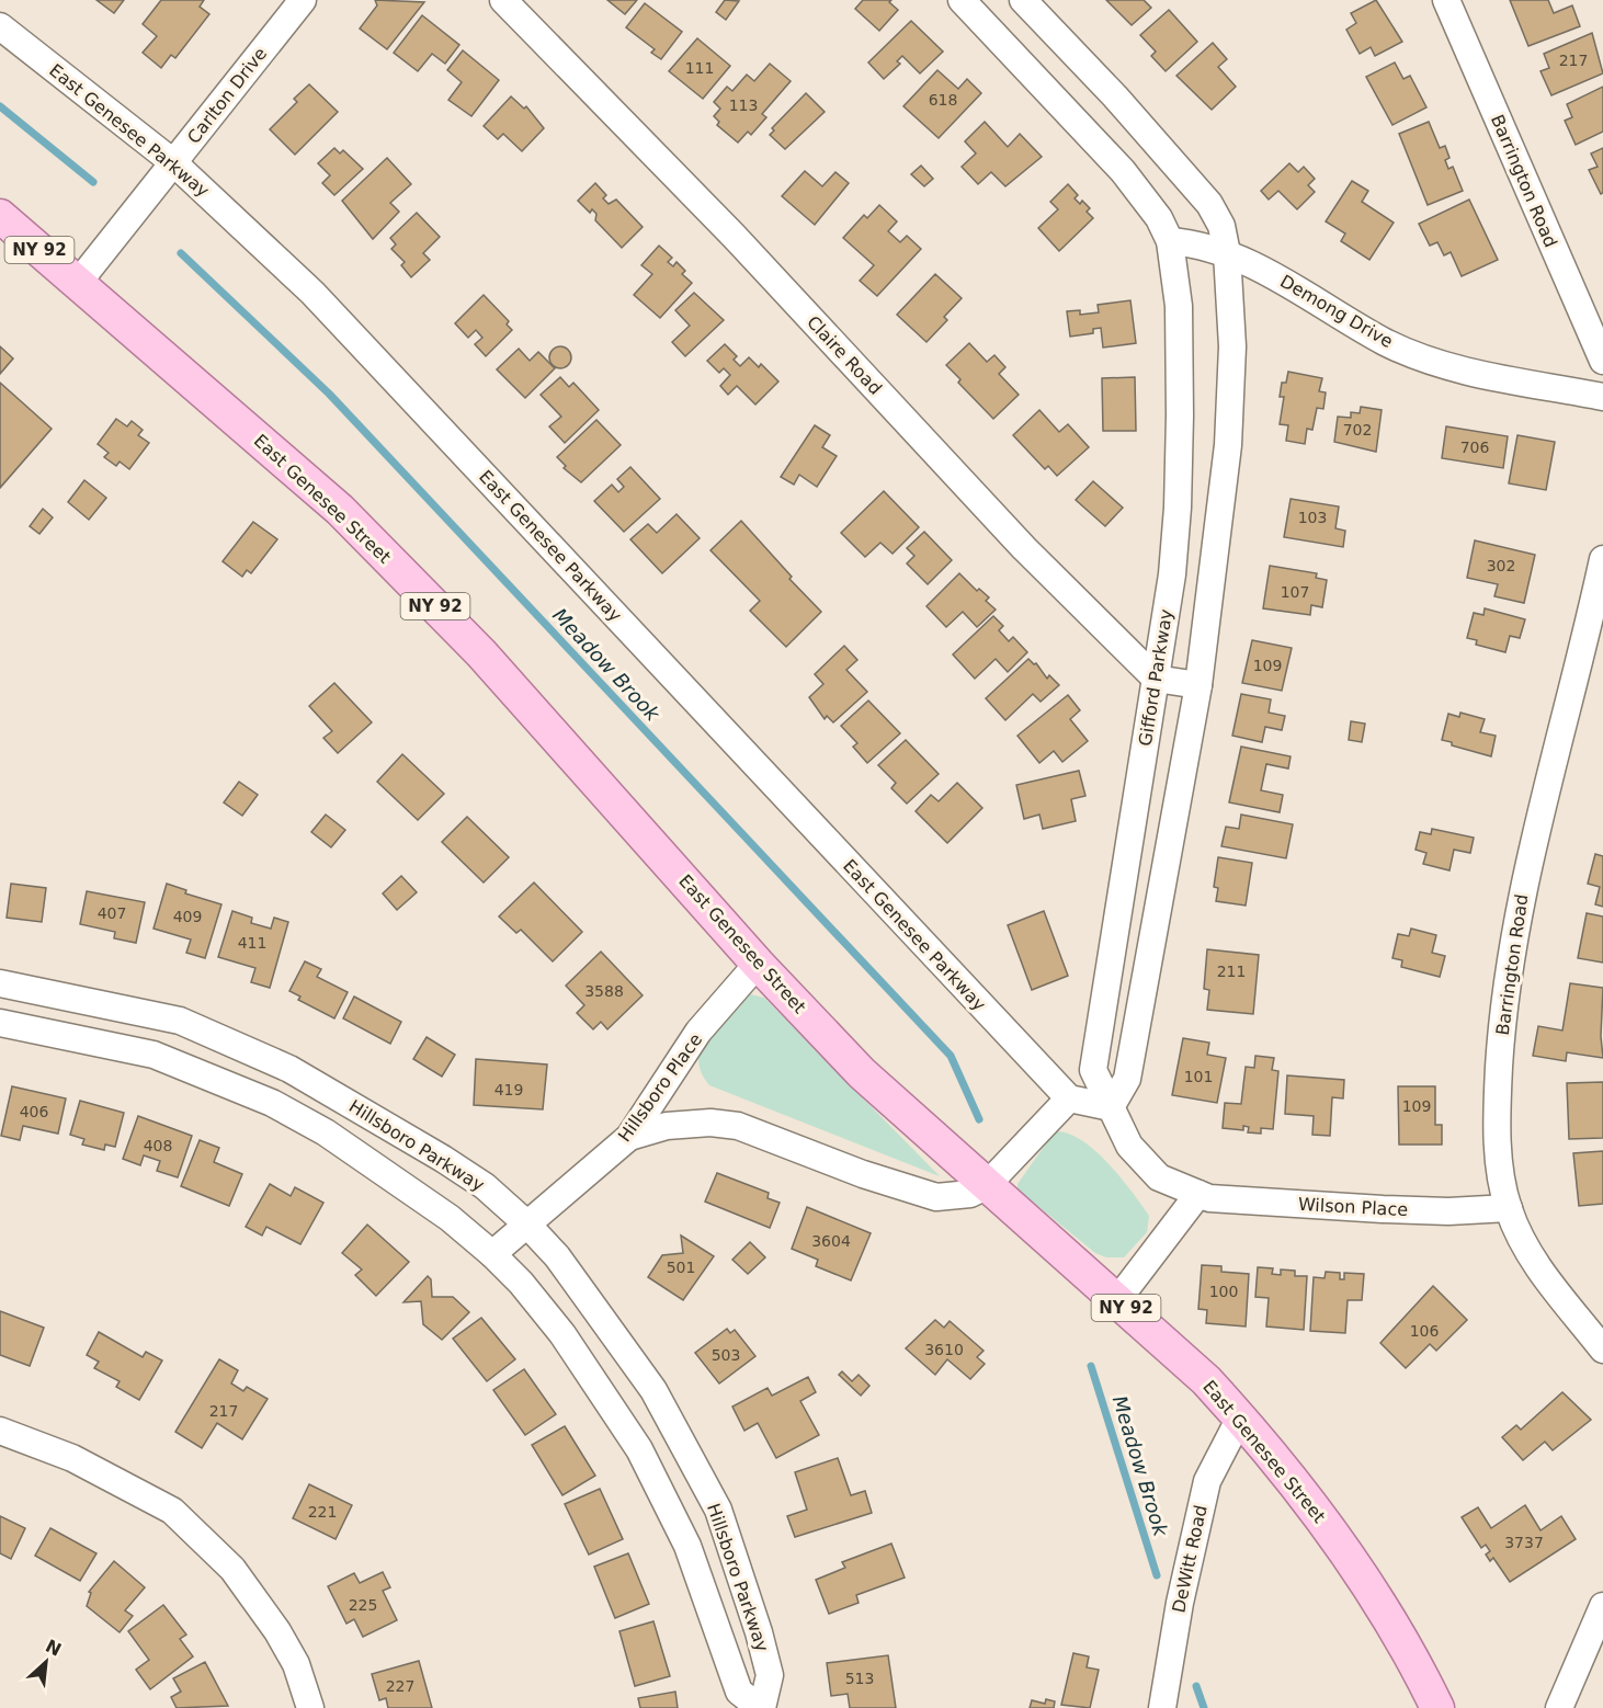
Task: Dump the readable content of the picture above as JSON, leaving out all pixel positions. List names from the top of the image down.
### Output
{
  "streets": {
    "main road": ["NY 92", "East Genesee Street"],
    "street": [
      "Carlton Drive",
      "East Genesee Parkway",
      "Barrington Road",
      "Demong Drive",
      "Claire Road",
      "Gifford Parkway",
      "Hillsboro Place",
      "Hillsboro Parkway",
      "Wilson Place",
      "DeWitt Road"
    ]
  },
  "crossings": [
    ["Carlton Drive", "East Genesee Parkway"],
    ["Carlton Drive", "East Genesee Street"],
    ["Barrington Road", "Wilson Place"],
    ["Demong Drive", "Gifford Parkway"],
    ["Claire Road", "Gifford Parkway"],
    ["East Genesee Street", "Hillsboro Place"],
    ["East Genesee Street", "DeWitt Road"],
    ["Gifford Parkway", "Wilson Place"],
    ["Hillsboro Place", "Hillsboro Parkway"]
  ],
  "water": ["Meadow Brook"],
  "house_numbers": [
    "217",
    "111",
    "618",
    "113",
    "702",
    "706",
    "103",
    "302",
    "107",
    "109",
    "407",
    "409",
    "411",
    "211",
    "3588",
    "101",
    "419",
    "109",
    "406",
    "408",
    "3604",
    "501",
    "100",
    "106",
    "3610",
    "503",
    "217",
    "221",
    "3737",
    "225",
    "513",
    "227"
  ],
  "north": "top right"
}
